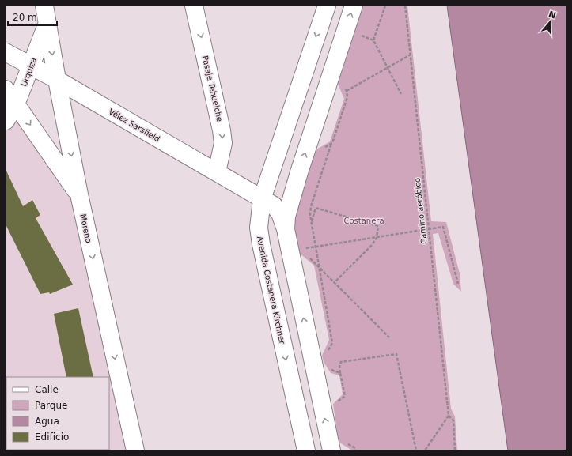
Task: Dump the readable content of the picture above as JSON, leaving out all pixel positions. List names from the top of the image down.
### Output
{
  "streets": {
    "street": [
      "Urquiza",
      "Pasaje Tehuelche",
      "Vélez Sarsfield",
      "Moreno",
      "Avenida Costanera Kirchner"
    ],
    "path": ["Camino aeróbico"]
  },
  "crossings": [
    ["Urquiza", "Vélez Sarsfield"],
    ["Urquiza", "Moreno"],
    ["Pasaje Tehuelche", "Vélez Sarsfield"],
    ["Vélez Sarsfield", "Moreno"],
    ["Vélez Sarsfield", "Avenida Costanera Kirchner"]
  ],
  "one_way": ["Pasaje Tehuelche"],
  "parks": ["Costanera"],
  "legend": [
    "Calle",
    "Parque",
    "Agua",
    "Edificio"
  ],
  "scale_bar": "20 m",
  "north": "top"
}
